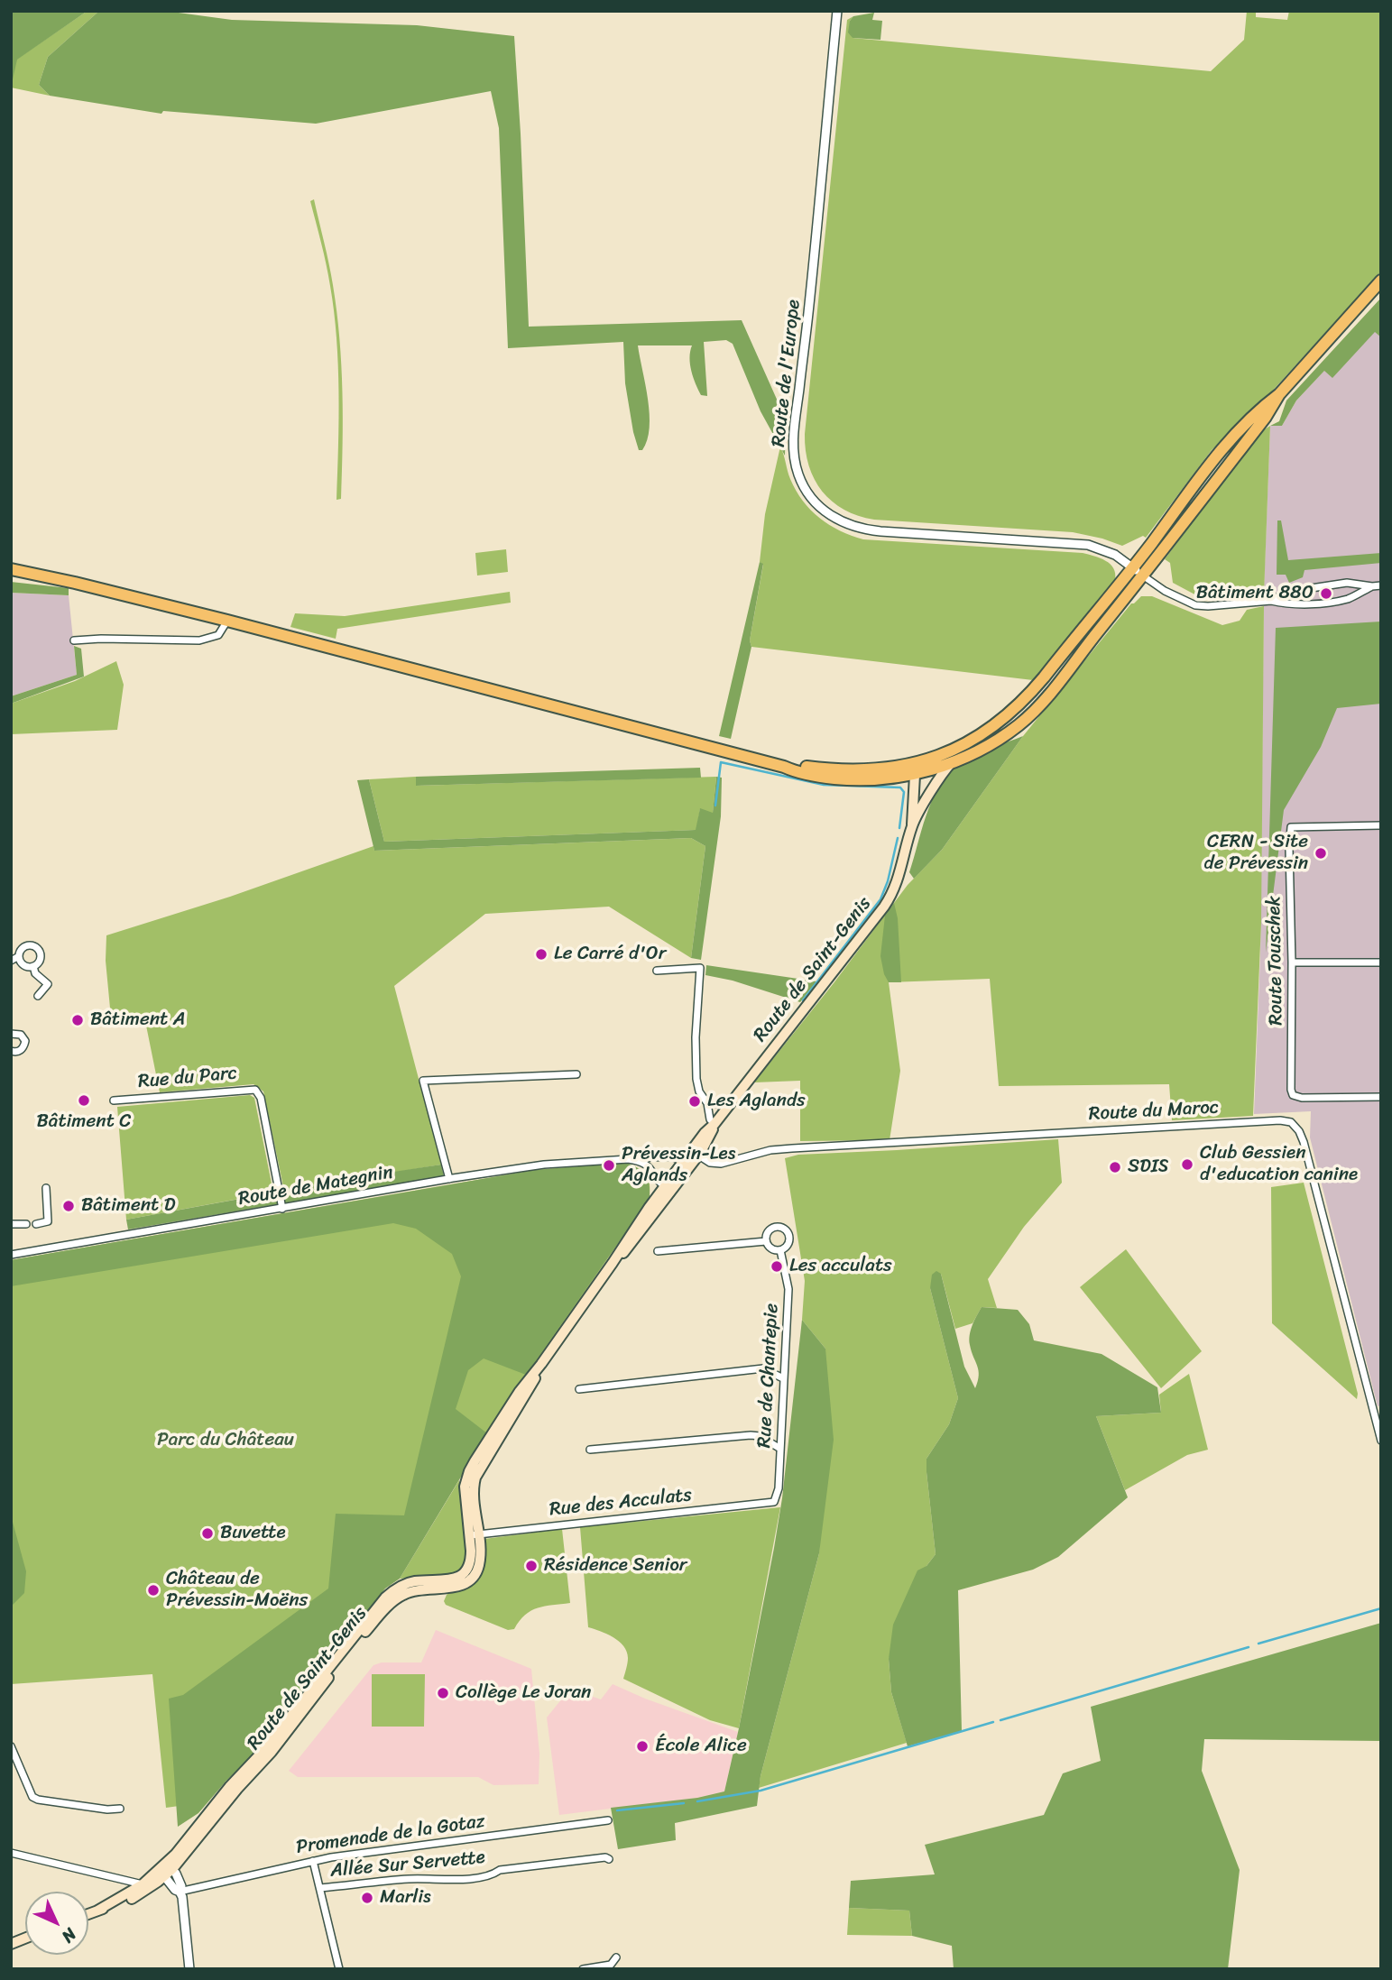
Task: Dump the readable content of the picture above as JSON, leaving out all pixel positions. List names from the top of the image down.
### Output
{
  "streets": {
    "main road": ["Route de Saint-Genis"],
    "street": [
      "Route de l'Europe",
      "Route Touschek",
      "Rue du Parc",
      "Route du Maroc",
      "Route de Mategnin",
      "Rue de Chantepie",
      "Rue des Acculats",
      "Promenade de la Gotaz",
      "Allée Sur Servette"
    ]
  },
  "crossings": [
    ["Route de Saint-Genis", "Route du Maroc"],
    ["Route de Saint-Genis", "Route de Mategnin"],
    ["Route de Saint-Genis", "Rue des Acculats"],
    ["Rue du Parc", "Route de Mategnin"],
    ["Rue de Chantepie", "Rue des Acculats"]
  ],
  "parks": ["Parc du Château"],
  "places": [
    "Bâtiment 880",
    "CERN - Site de Prévessin",
    "Le Carré d'Or",
    "Bâtiment A",
    "Bâtiment C",
    "Les Aglands",
    "Club Gessien d'education canine",
    "Prévessin-Les Aglands",
    "SDIS",
    "Bâtiment D",
    "Les acculats",
    "Buvette",
    "Résidence Senior",
    "Château de Prévessin-Moëns",
    "Collège Le Joran",
    "École Alice",
    "Marlis"
  ],
  "north": "bottom right"
}
